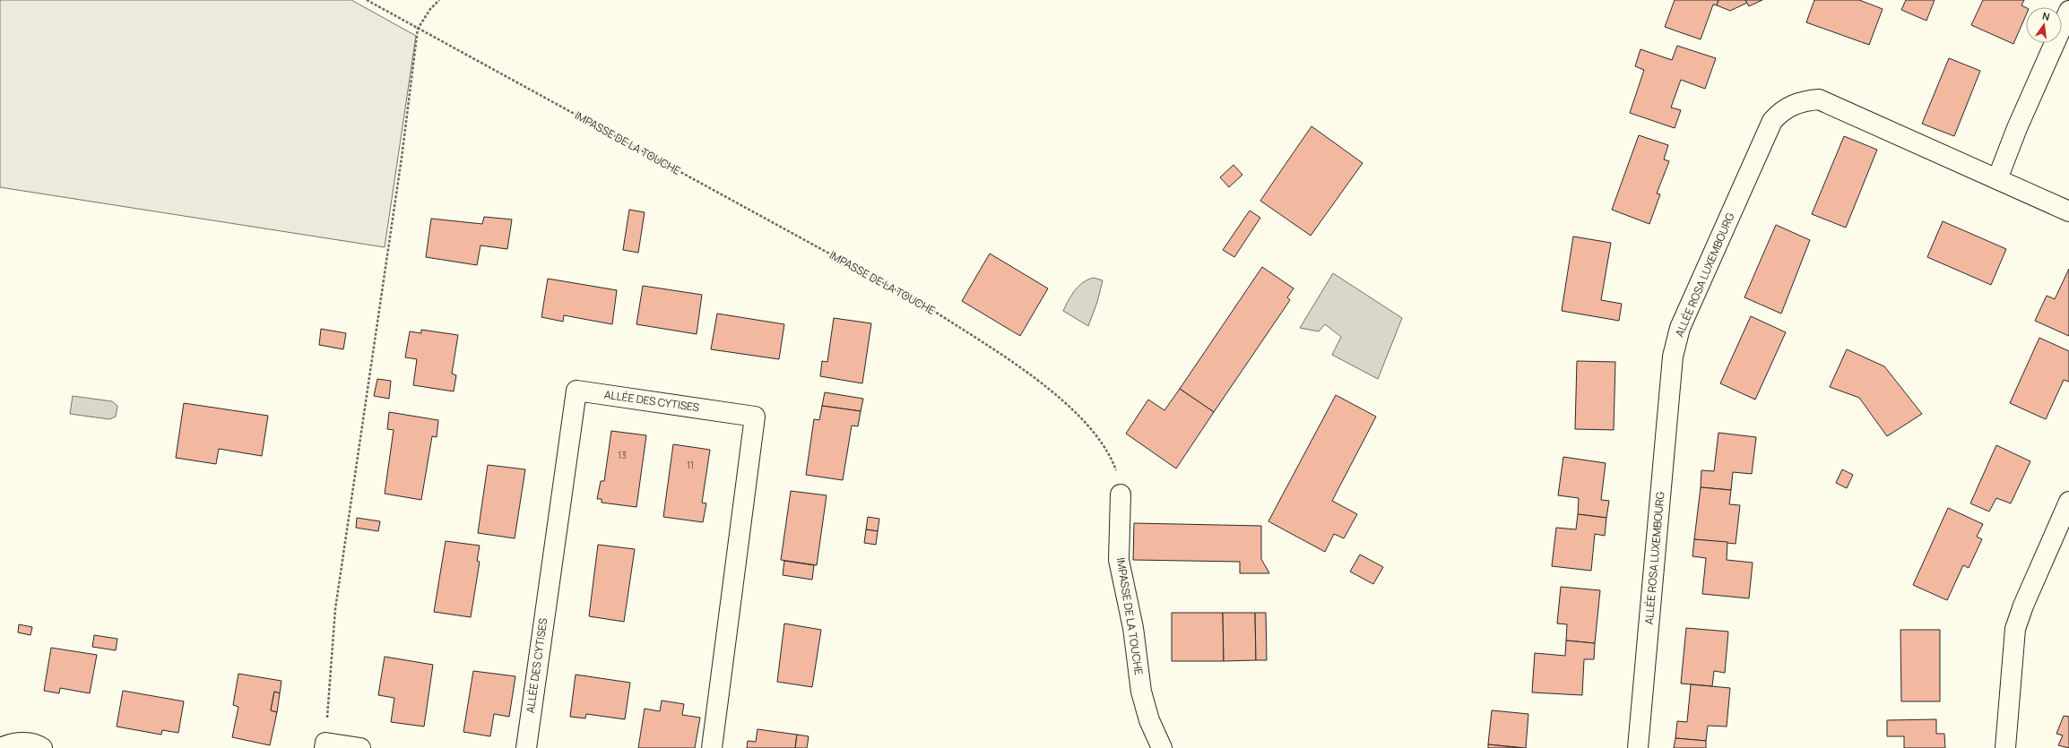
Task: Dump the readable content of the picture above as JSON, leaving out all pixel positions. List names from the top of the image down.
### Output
{
  "streets": {
    "street": ["IMPASSE DE LA TOUCHE", "ALLÉE ROSA LUXEMBOURG", "ALLÉE DES CYTISES"]
  },
  "house_numbers": ["13", "11"],
  "north": "top"
}
